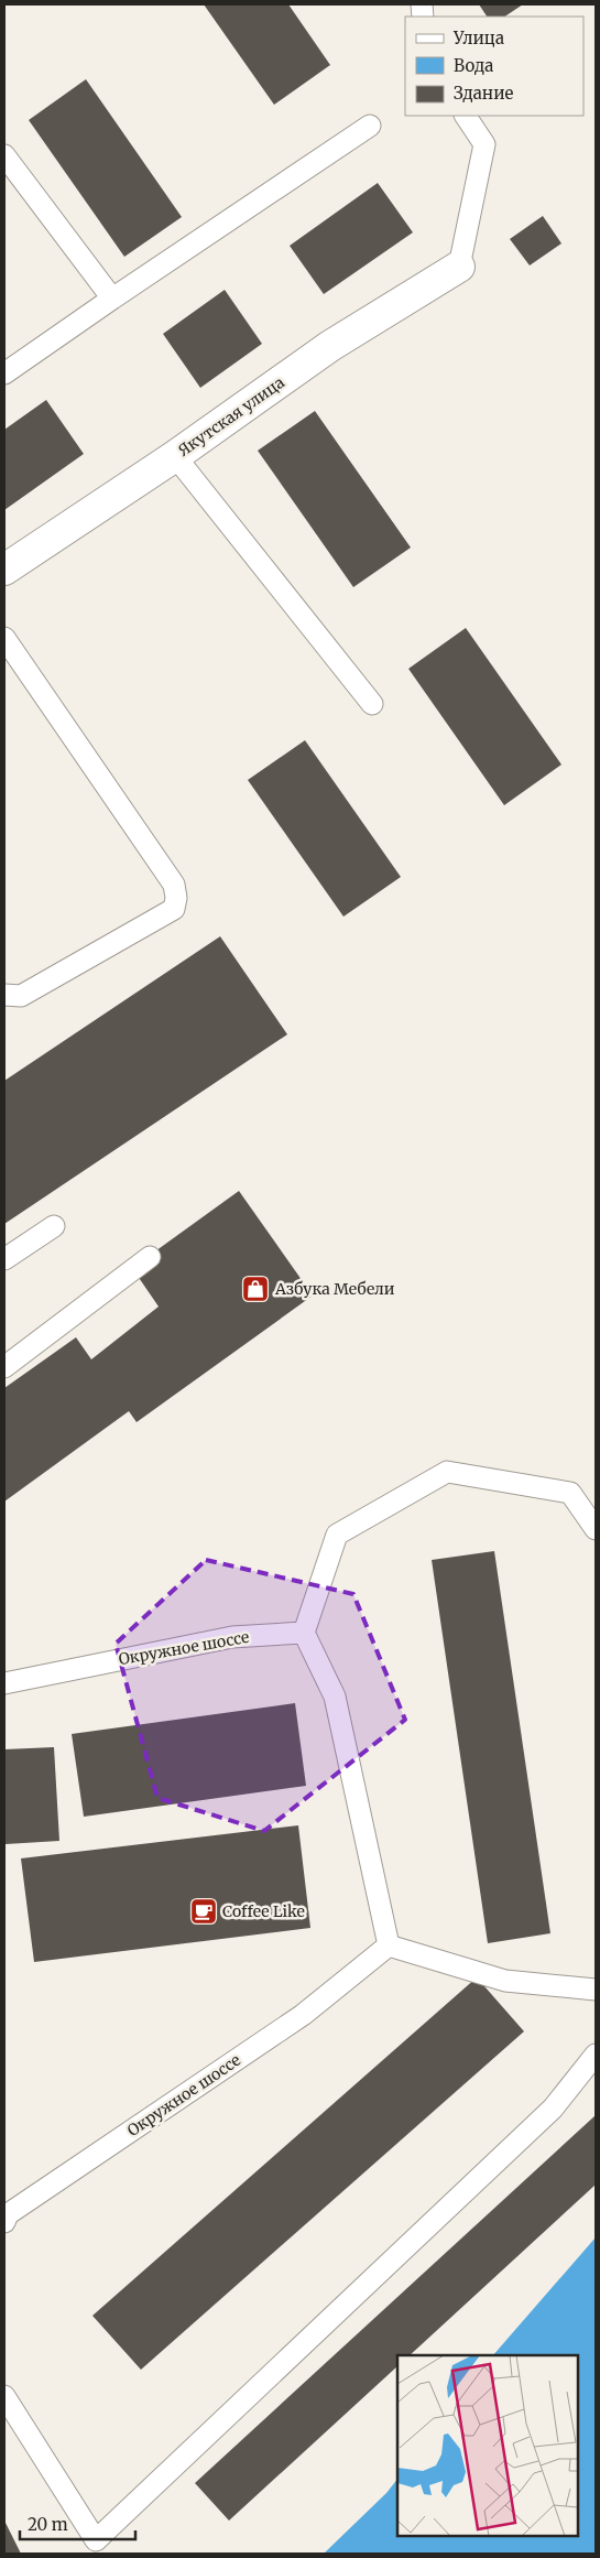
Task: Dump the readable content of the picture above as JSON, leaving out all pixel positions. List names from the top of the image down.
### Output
{
  "streets": {
    "street": ["Якутская улица"],
    "lane": ["Окружное шоссе"]
  },
  "places": {
    "shop": ["Азбука Мебели"],
    "cafe": ["Coffee Like"]
  },
  "legend": ["Улица", "Вода", "Здание"],
  "scale_bar": "20 m"
}
